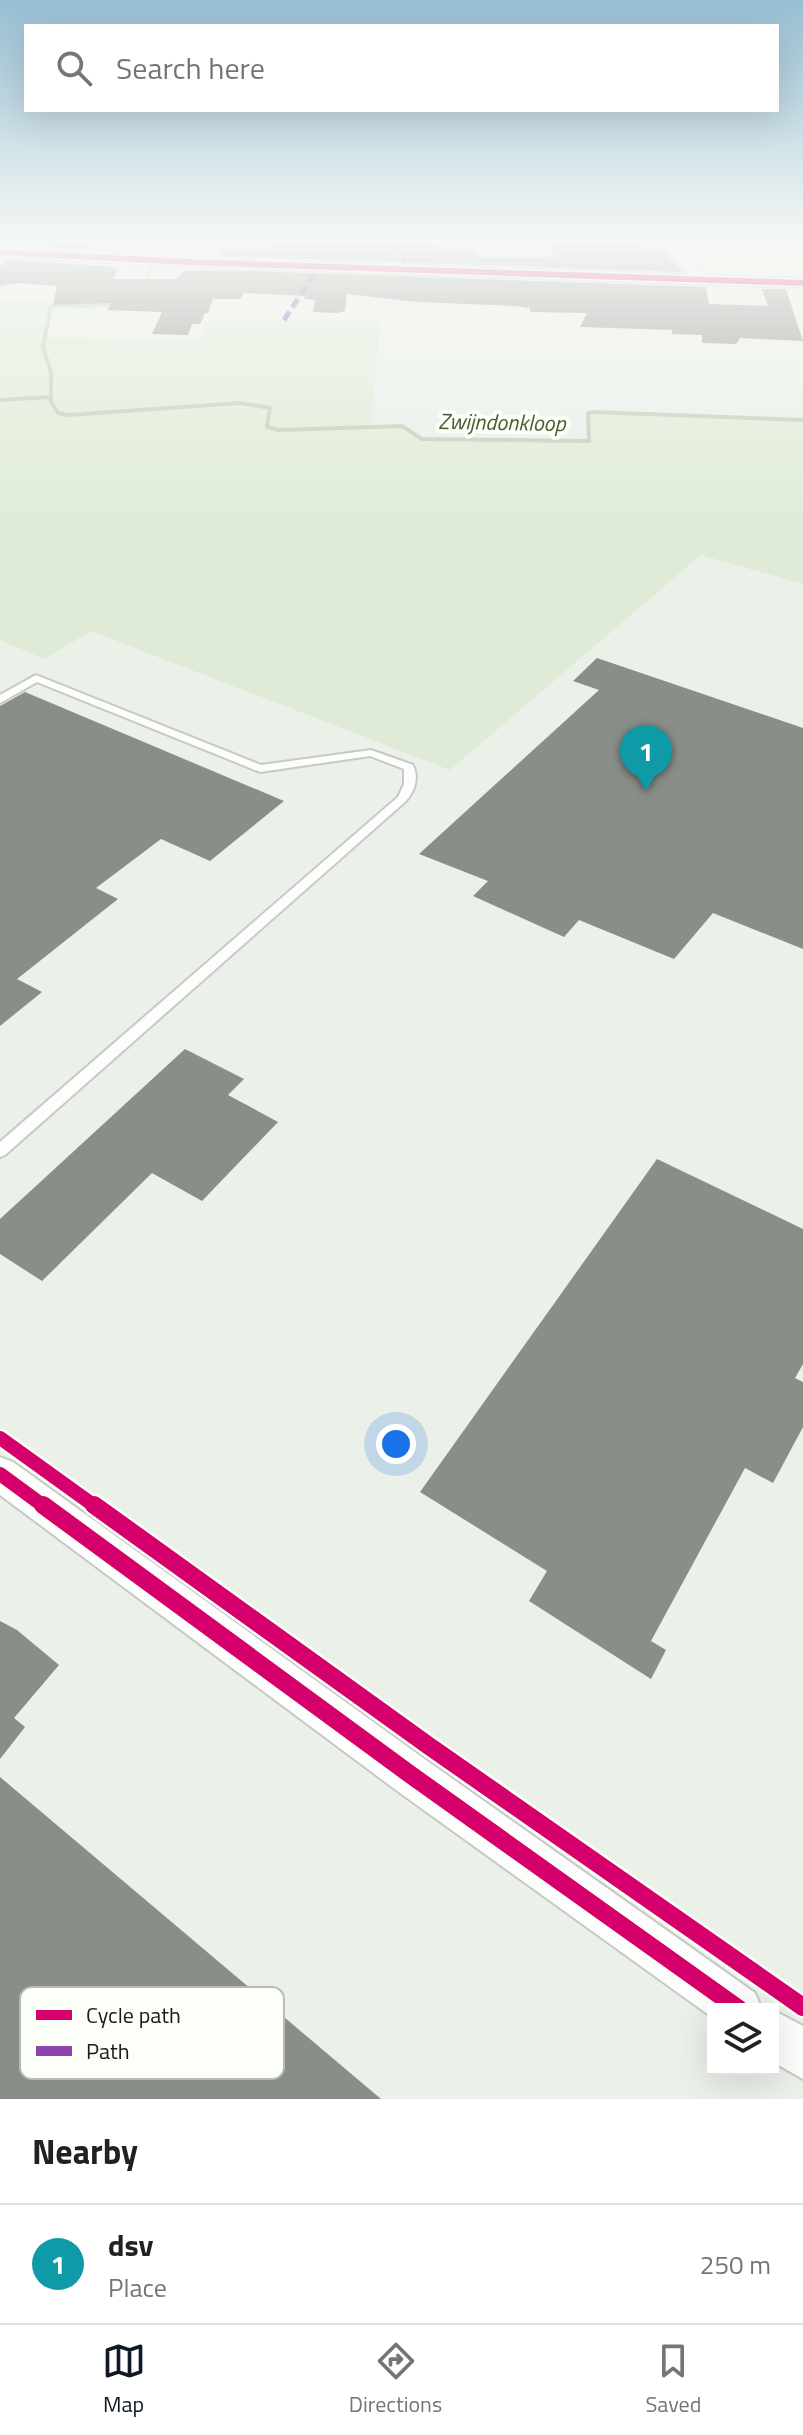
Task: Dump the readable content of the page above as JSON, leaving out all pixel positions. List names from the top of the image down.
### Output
{
  "water": ["Zwijndonkloop"],
  "legend": ["Cycle path", "Path"],
  "page": {
    "search": "Search here",
    "pins": "1",
    "heading": "Nearby",
    "list": [
      {
        "mark": "1",
        "name": "dsv",
        "note": "Place",
        "value": "250 m"
      }
    ],
    "nav": ["Map", "Directions", "Saved"]
  }
}
